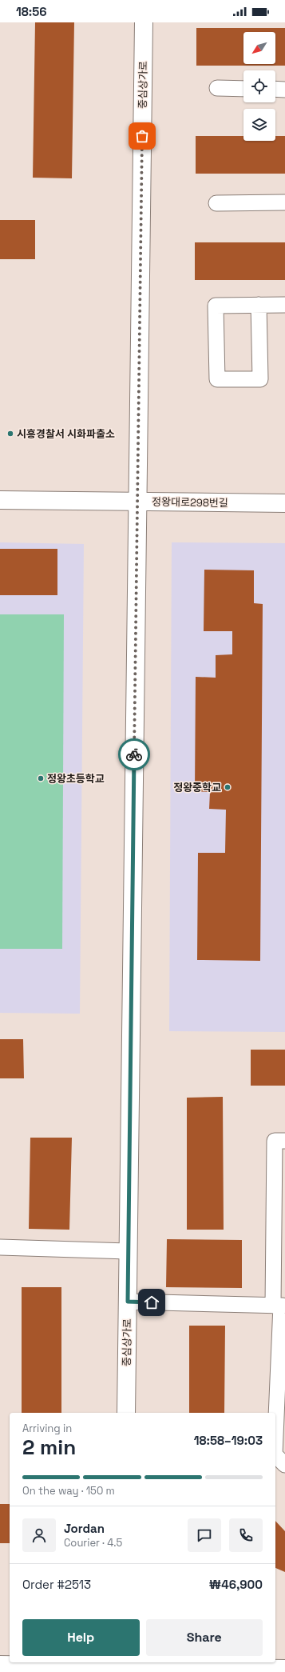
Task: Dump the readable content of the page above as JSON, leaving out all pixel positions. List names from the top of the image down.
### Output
{
  "streets": {
    "street": ["중심상가로", "정왕대로298번길"]
  },
  "crossings": [
    ["중심상가로", "정왕대로298번길"]
  ],
  "places": ["시흥경찰서 시화파출소", "정왕초등학교", "정왕중학교"],
  "north": "bottom left",
  "page": {
    "status": "18:56",
    "heading": ["2 min", "Arriving in", "18:58–19:03"],
    "panel": [
      "Jordan",
      "Courier · 4.5",
      "Order #2513",
      "₩46,900"
    ],
    "bar": "On the way · 150 m",
    "buttons": ["Help", "Share"]
  }
}
